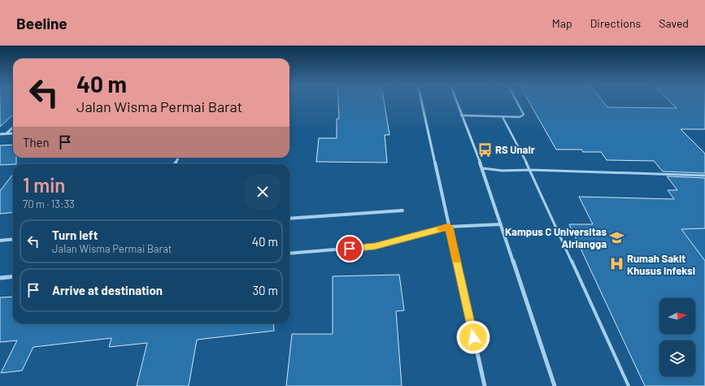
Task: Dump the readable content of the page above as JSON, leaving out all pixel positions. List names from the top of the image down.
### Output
{
  "places": {
    "bus stop": ["RS Unair"],
    "school or university": ["Kampus C Universitas Airlangga"],
    "hospital": ["Rumah Sakit Khusus Infeksi"]
  },
  "north": "right",
  "page": {
    "header": "Beeline",
    "nav": ["Map", "Directions", "Saved"],
    "turn": ["40 m", "Jalan Wisma Permai Barat"],
    "then": "Then",
    "heading": ["1 min", "70 m · 13:33"],
    "list": [
      {
        "name": "Turn left",
        "note": "Jalan Wisma Permai Barat",
        "value": "40 m"
      },
      {
        "name": "Arrive at destination",
        "value": "30 m"
      }
    ]
  }
}
